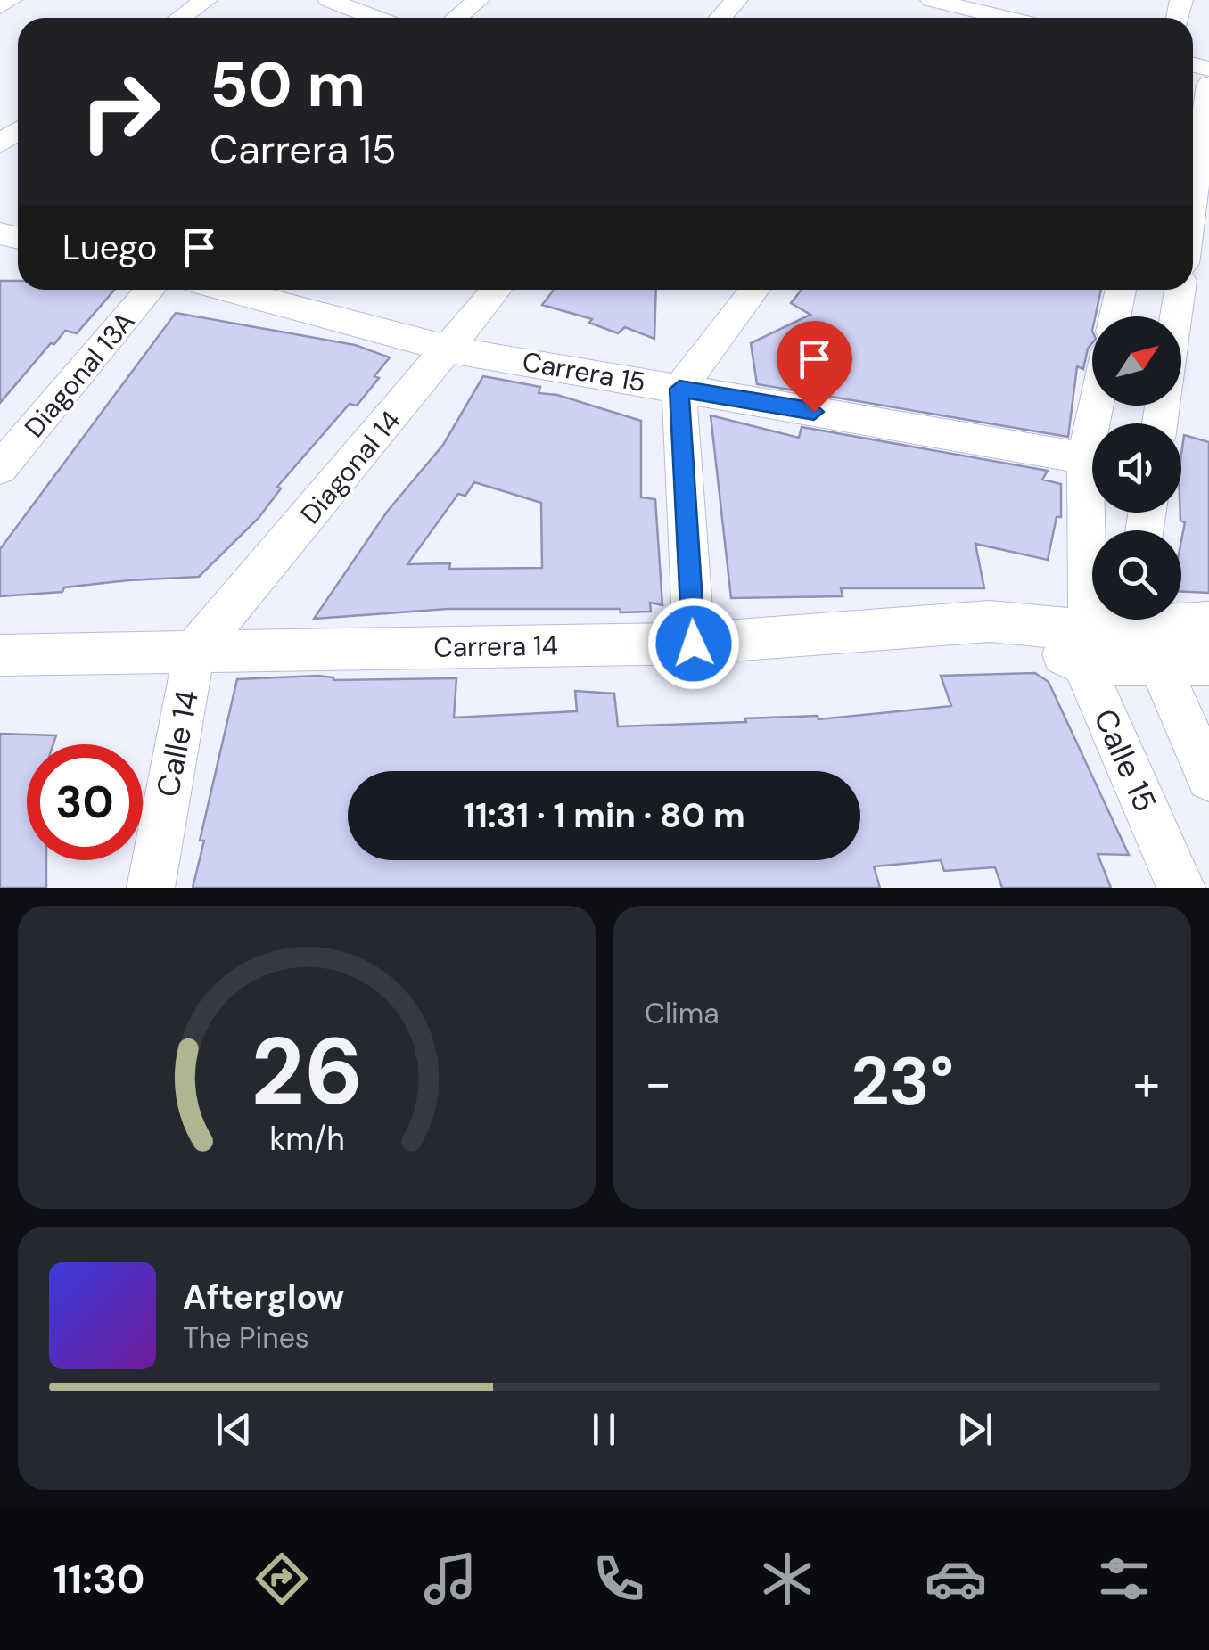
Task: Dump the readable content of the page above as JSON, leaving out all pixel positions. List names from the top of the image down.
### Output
{
  "streets": {
    "street": [
      "Carrera 15",
      "Diagonal 13A",
      "Diagonal 14",
      "Carrera 14",
      "Calle 14",
      "Calle 15"
    ]
  },
  "crossings": [
    ["Carrera 15", "Diagonal 14"],
    ["Diagonal 14", "Carrera 14"],
    ["Diagonal 14", "Calle 14"],
    ["Carrera 14", "Calle 14"],
    ["Carrera 14", "Calle 15"]
  ],
  "north": "top right",
  "page": {
    "turn": ["50 m", "Carrera 15"],
    "then": "Luego",
    "limit": "30",
    "trip": "11:31 · 1 min · 80 m",
    "tile": "Clima",
    "heat": ["−", "23°", "+"],
    "song": ["Afterglow", "The Pines"],
    "tabs": "11:30",
    "gauge": ["26", "km/h"]
  }
}
